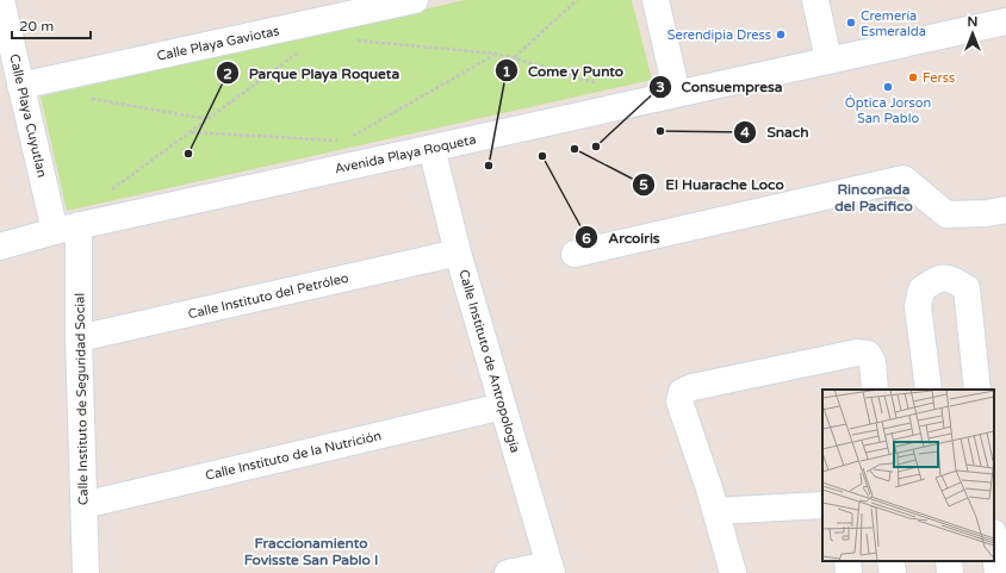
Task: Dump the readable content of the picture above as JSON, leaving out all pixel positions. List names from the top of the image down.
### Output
{
  "streets": {
    "street": [
      "Calle Playa Gaviotas",
      "Calle Playa Cuyutlan",
      "Avenida Playa Roqueta",
      "Calle Instituto del Petróleo",
      "Calle Instituto de Antropología",
      "Calle Instituto de Seguridad Social",
      "Calle Instituto de la Nutrición"
    ]
  },
  "crossings": [
    ["Calle Playa Gaviotas", "Calle Playa Cuyutlan"],
    ["Calle Playa Cuyutlan", "Avenida Playa Roqueta"],
    ["Calle Playa Cuyutlan", "Calle Instituto de Seguridad Social"],
    ["Avenida Playa Roqueta", "Calle Instituto de Antropología"],
    ["Avenida Playa Roqueta", "Calle Instituto de Seguridad Social"],
    ["Calle Instituto del Petróleo", "Calle Instituto de Antropología"],
    ["Calle Instituto del Petróleo", "Calle Instituto de Seguridad Social"],
    ["Calle Instituto de Antropología", "Calle Instituto de la Nutrición"],
    ["Calle Instituto de Seguridad Social", "Calle Instituto de la Nutrición"]
  ],
  "districts": ["Rinconada del Pacifico", "Fraccionamiento Fovisste San Pablo I"],
  "places": [
    "Cremería Esmeralda",
    "Serendipia Dress",
    "Ferss",
    "Óptica Jorson San Pablo",
    "Snach",
    "Consuempresa",
    "El Huarache Loco",
    "Parque Playa Roqueta",
    "Arcoiris",
    "Come y Punto"
  ],
  "scale_bar": "20 m",
  "north": "top"
}
